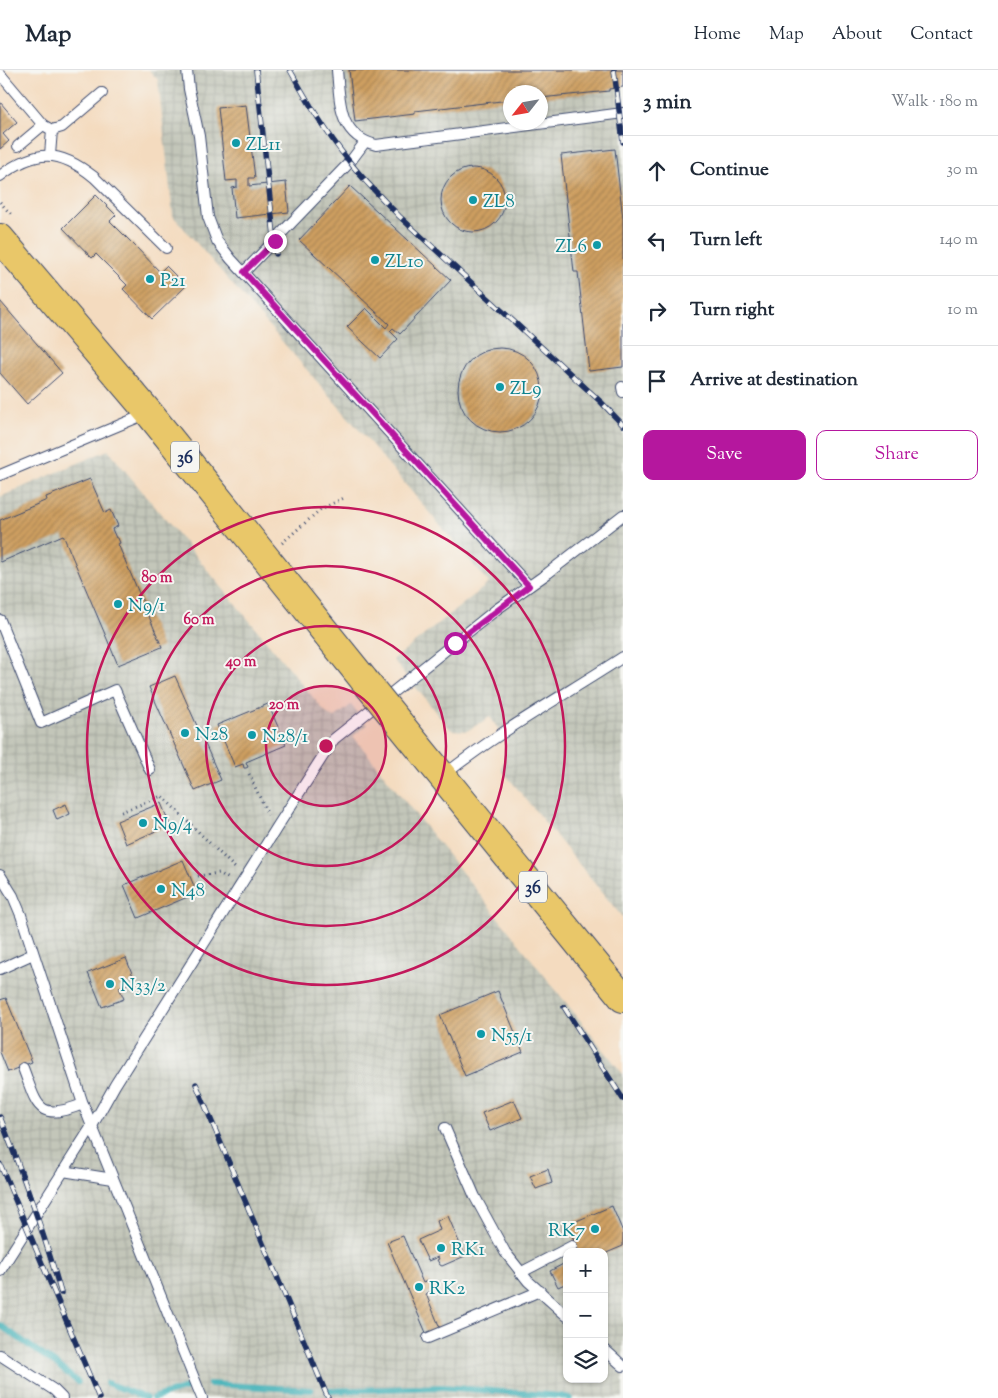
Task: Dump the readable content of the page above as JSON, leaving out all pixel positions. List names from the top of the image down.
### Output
{
  "streets": {
    "main road": ["36"]
  },
  "places": [
    "ZL11",
    "ZL8",
    "ZL6",
    "ZL10",
    "P21",
    "ZL9",
    "N9/1",
    "N28",
    "N28/1",
    "N9/4",
    "N48",
    "N33/2",
    "N55/1",
    "RK7",
    "RK1",
    "RK2"
  ],
  "north": "bottom left",
  "page": {
    "header": "Map",
    "nav": [
      "Home",
      "Map",
      "About",
      "Contact"
    ],
    "heading": ["3 min", "Walk · 180 m"],
    "list": [
      ["Continue", "30 m"],
      ["Turn left", "140 m"],
      ["Turn right", "10 m"],
      "Arrive at destination"
    ],
    "buttons": ["Save", "Share"],
    "map_buttons": ["+", "−"]
  },
  "rings": [
    "80 m",
    "60 m",
    "40 m",
    "20 m"
  ]
}
